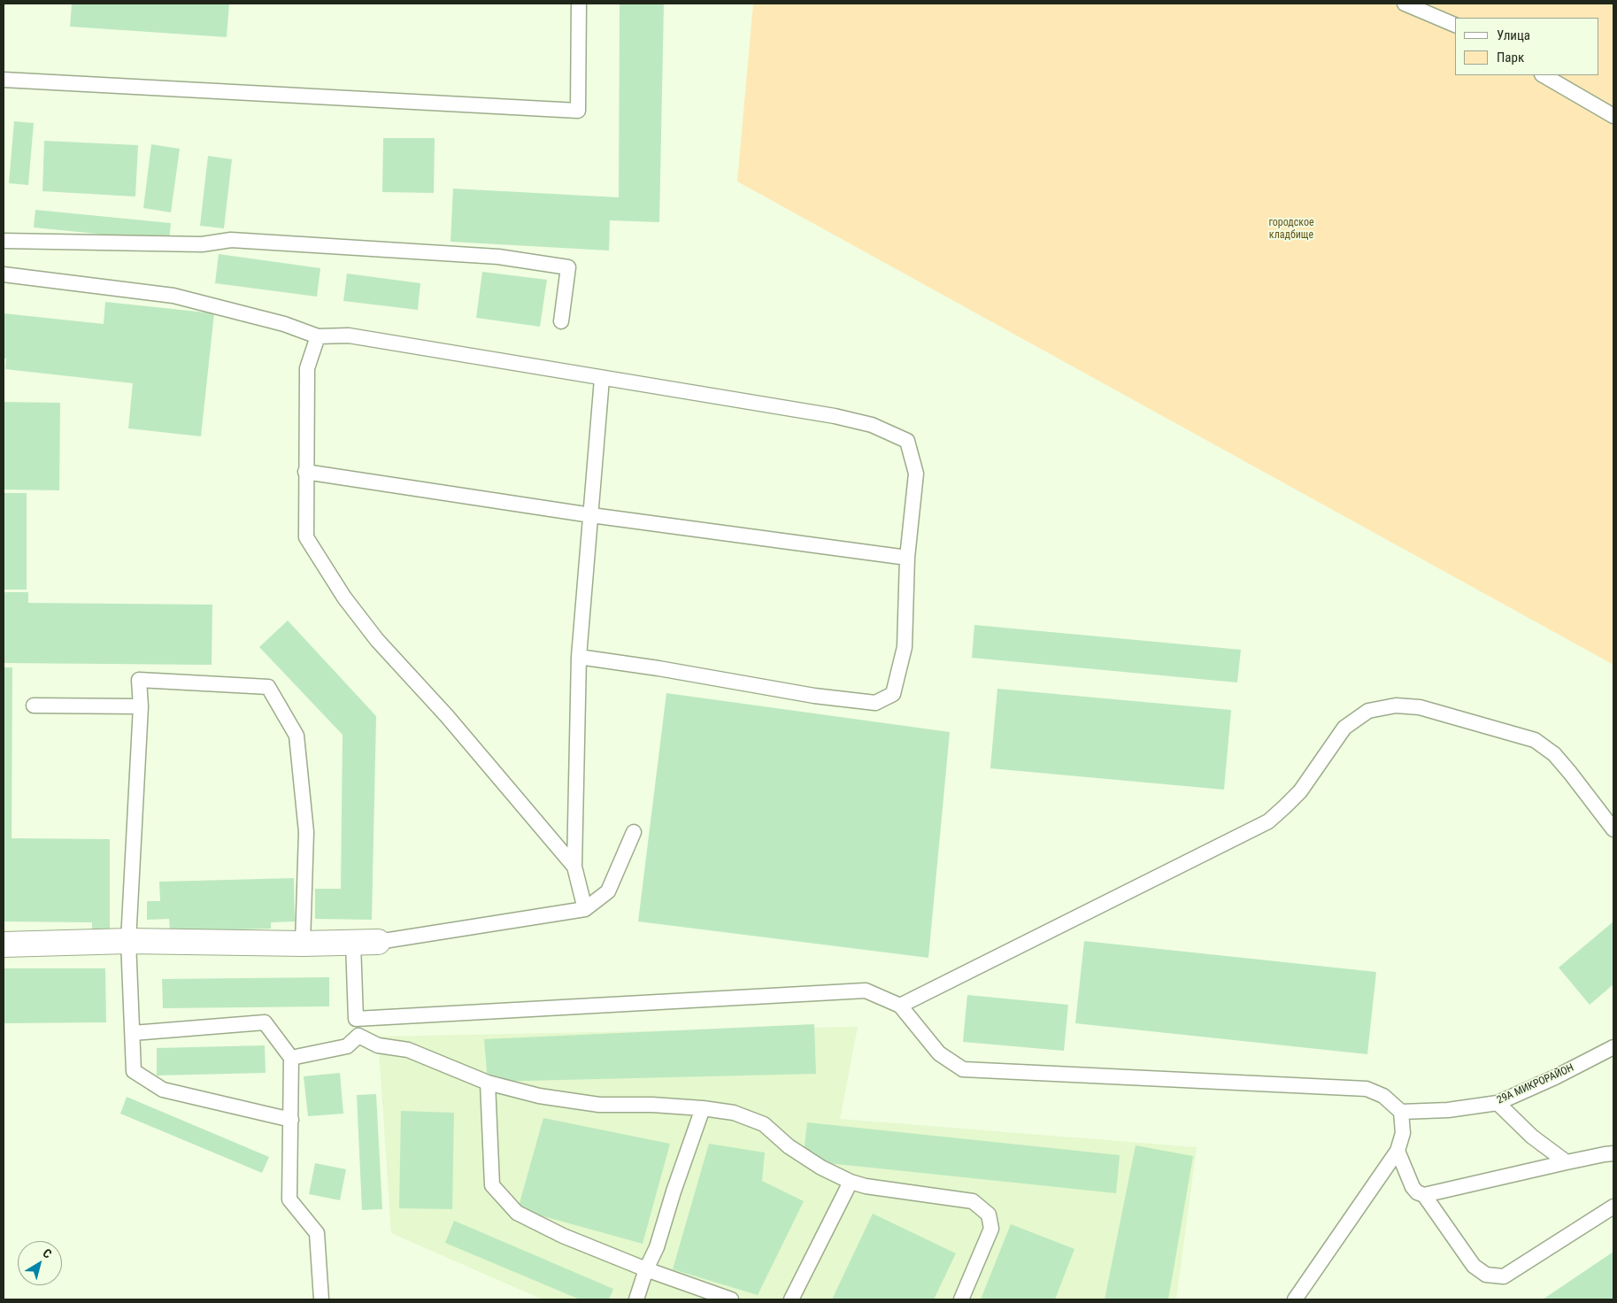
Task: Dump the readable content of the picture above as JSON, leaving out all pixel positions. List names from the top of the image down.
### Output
{
  "streets": {
    "lane": ["29А МИКРОРАЙОН"]
  },
  "parks": ["городское кладбище"],
  "legend": ["Улица", "Парк"],
  "north": "top right"
}
